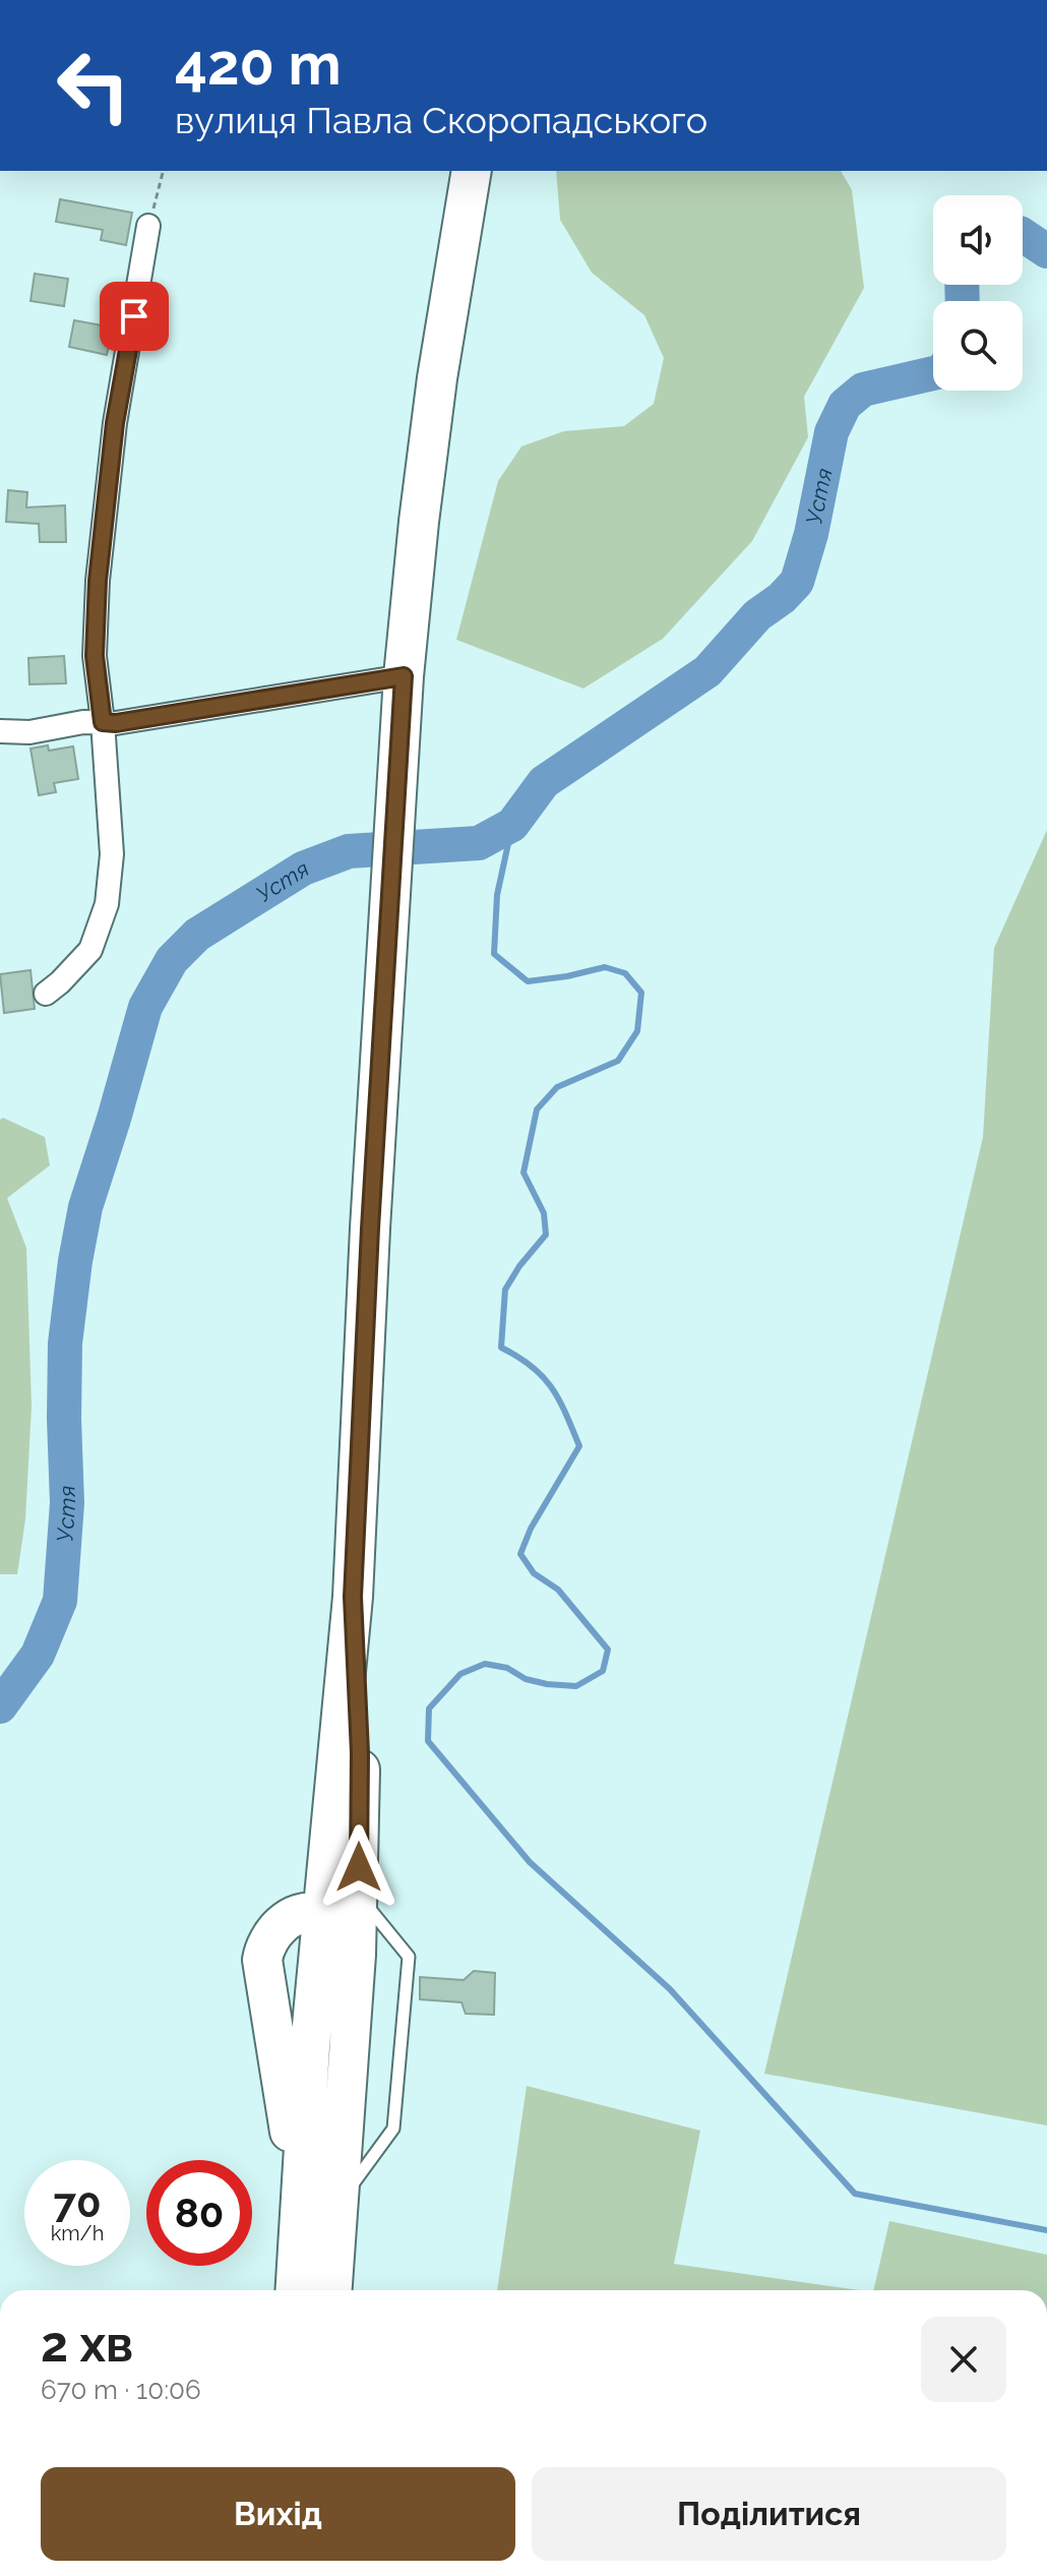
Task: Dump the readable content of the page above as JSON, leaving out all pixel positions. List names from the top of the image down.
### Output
{
  "water": ["Устя"],
  "page": {
    "turn": ["420 m", "вулиця Павла Скоропадського"],
    "speed": "70 km/h",
    "limit": "80",
    "heading": ["2 хв", "670 m · 10:06"],
    "buttons": ["Вихід", "Поділитися"]
  }
}
